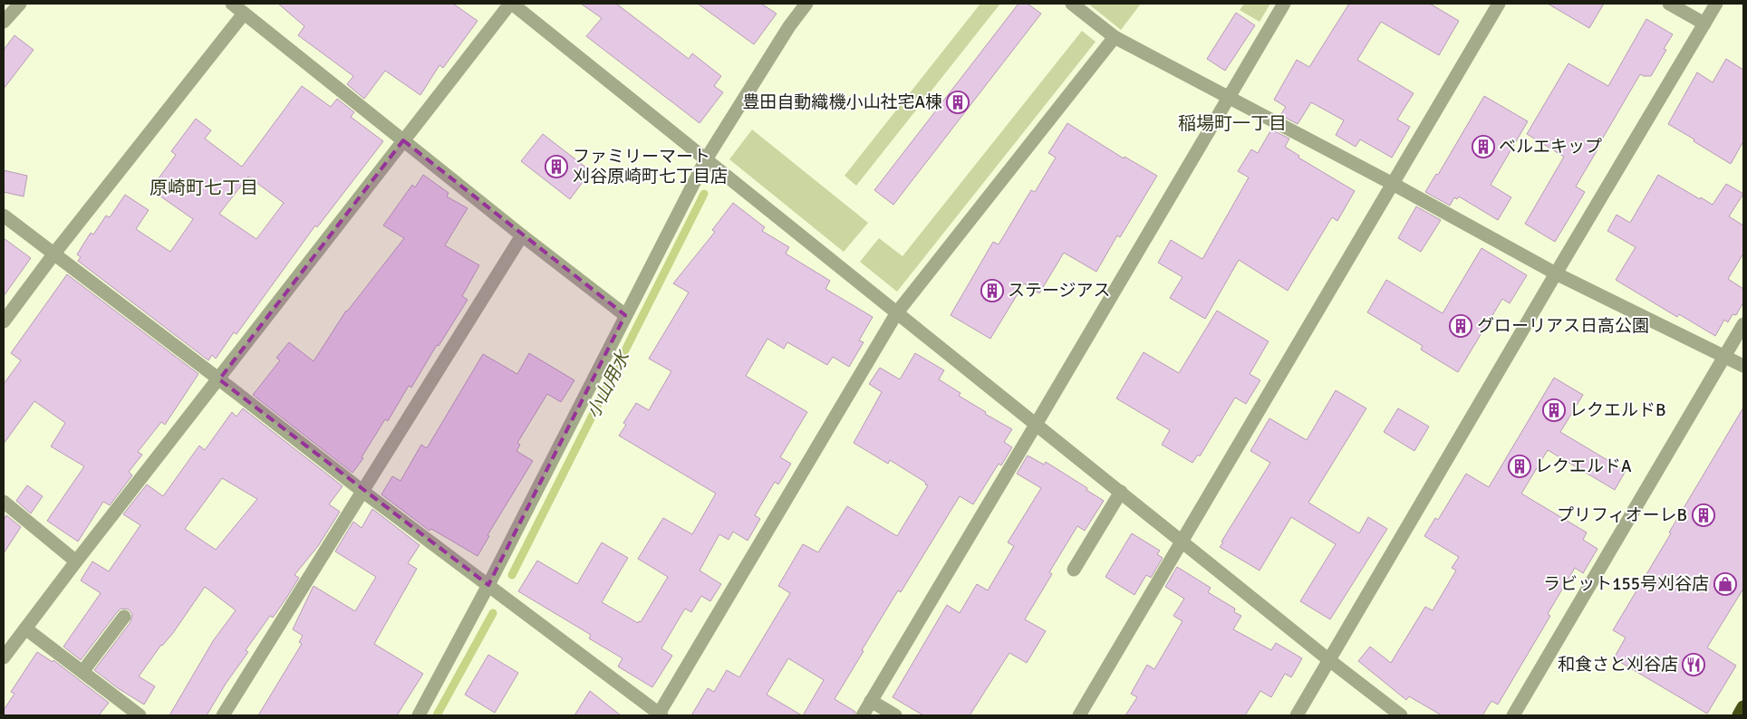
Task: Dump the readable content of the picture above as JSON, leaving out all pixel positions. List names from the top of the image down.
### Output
{
  "districts": ["稲場町一丁目", "原崎町七丁目"],
  "water": ["小山用水"],
  "places": {
    "building": [
      "豊田自動織機小山社宅A棟",
      "ベルエキップ",
      "ファミリーマート 刈谷原崎町七丁目店",
      "ステージアス",
      "グローリアス日高公園",
      "レクエルドB",
      "レクエルドA",
      "プリフィオーレB"
    ],
    "shop": ["ラビット155号刈谷店"],
    "restaurant": ["和食さと刈谷店"]
  }
}
